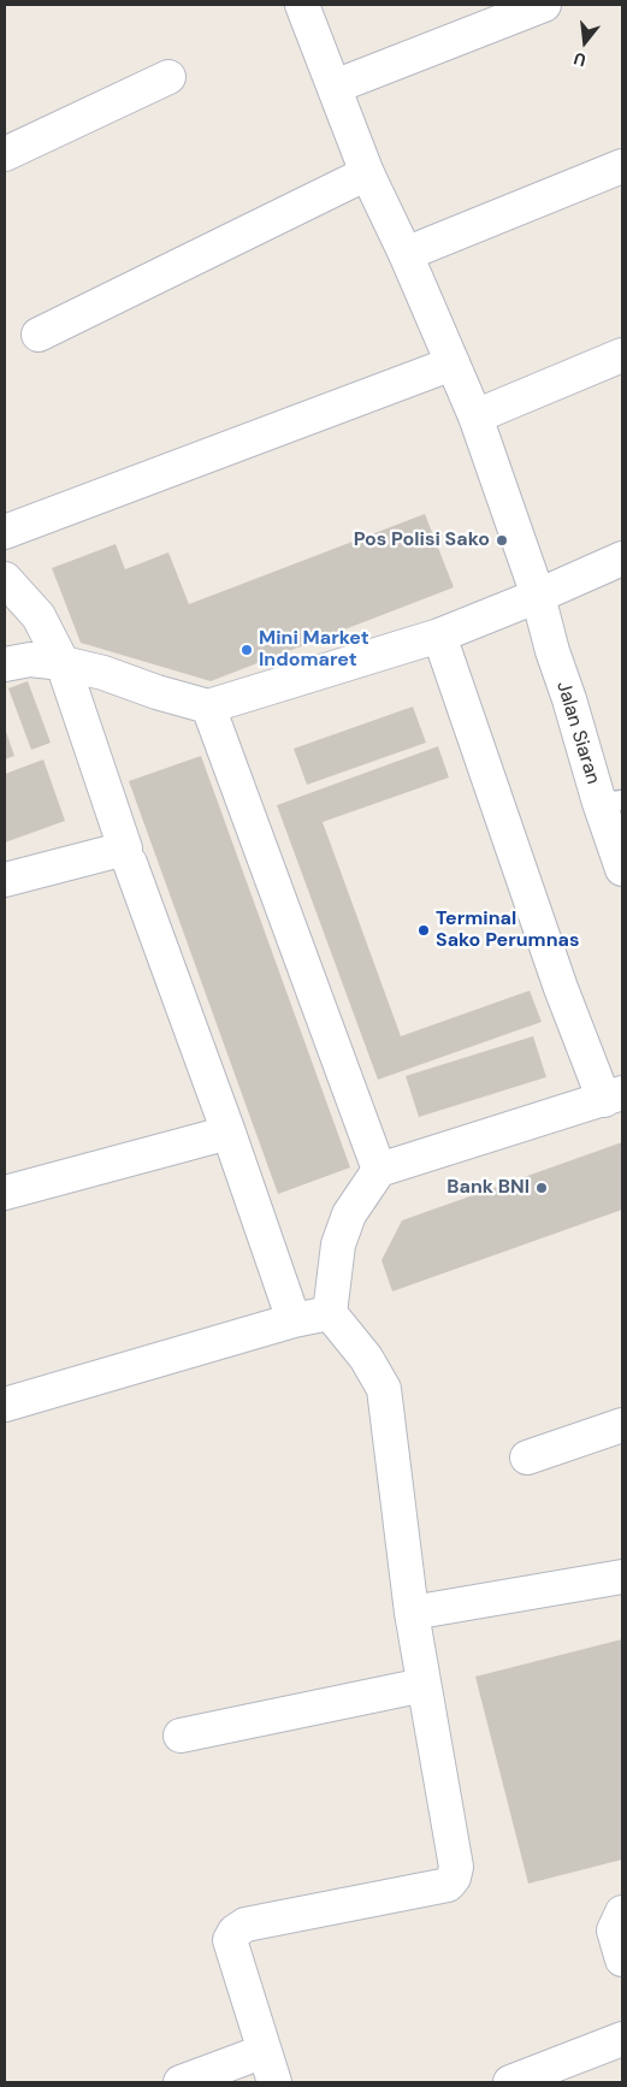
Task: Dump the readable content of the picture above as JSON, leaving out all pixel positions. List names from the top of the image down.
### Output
{
  "streets": {
    "street": ["Jalan Siaran"]
  },
  "places": [
    "Pos Polisi Sako",
    "Mini Market Indomaret",
    "Terminal Sako Perumnas",
    "Bank BNI"
  ],
  "north": "bottom"
}
